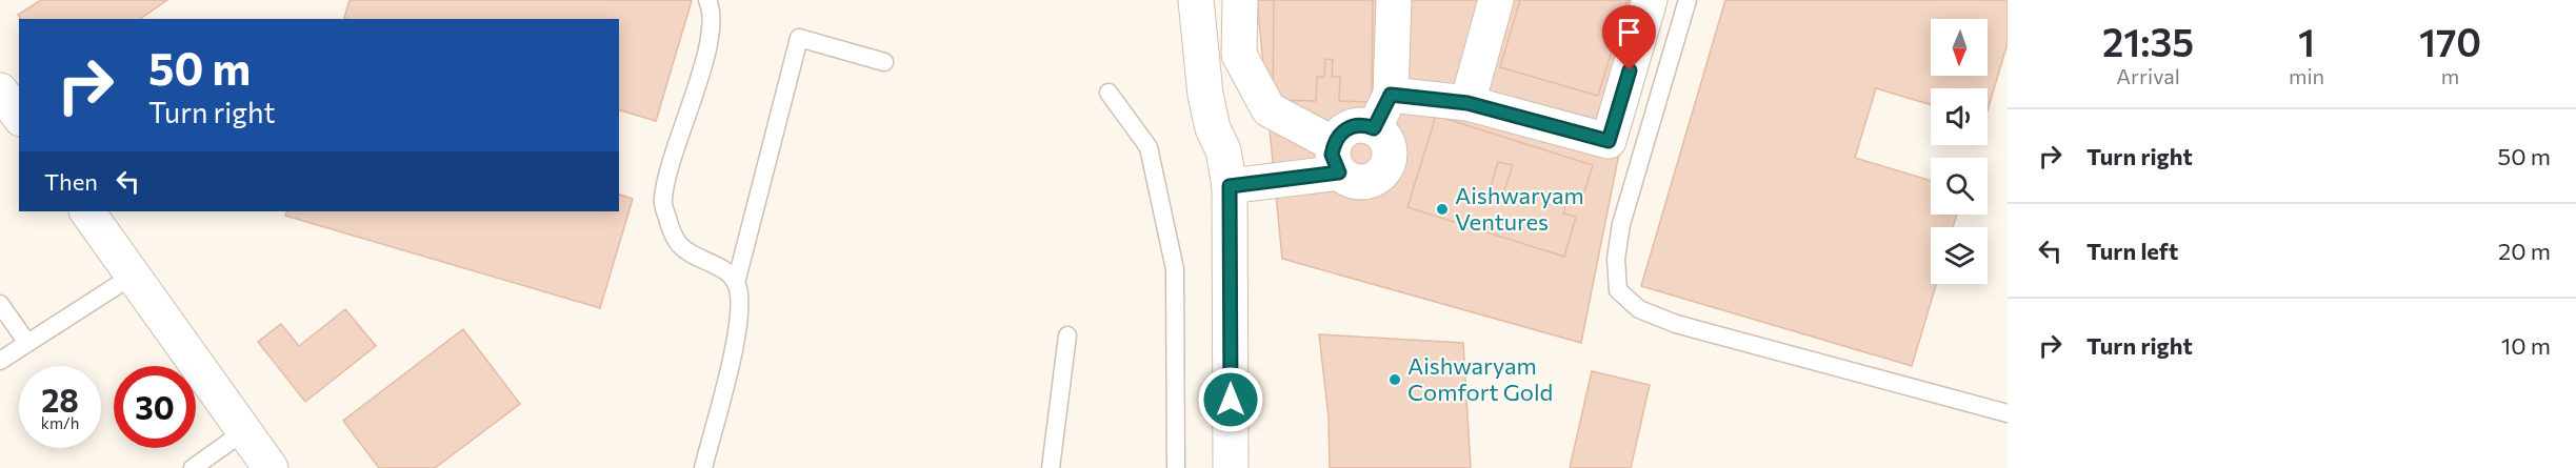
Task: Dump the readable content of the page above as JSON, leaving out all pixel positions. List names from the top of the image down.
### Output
{
  "places": ["Aishwaryam Ventures", "Aishwaryam Comfort Gold"],
  "north": "bottom",
  "page": {
    "eta": [
      "21:35",
      "Arrival",
      "1",
      "min",
      "170",
      "m"
    ],
    "turn": ["50 m", "Turn right"],
    "list": [
      {
        "name": "Turn right",
        "value": "50 m"
      },
      {
        "name": "Turn left",
        "value": "20 m"
      },
      {
        "name": "Turn right",
        "value": "10 m"
      }
    ],
    "then": "Then",
    "speed": "28 km/h",
    "limit": "30"
  }
}
